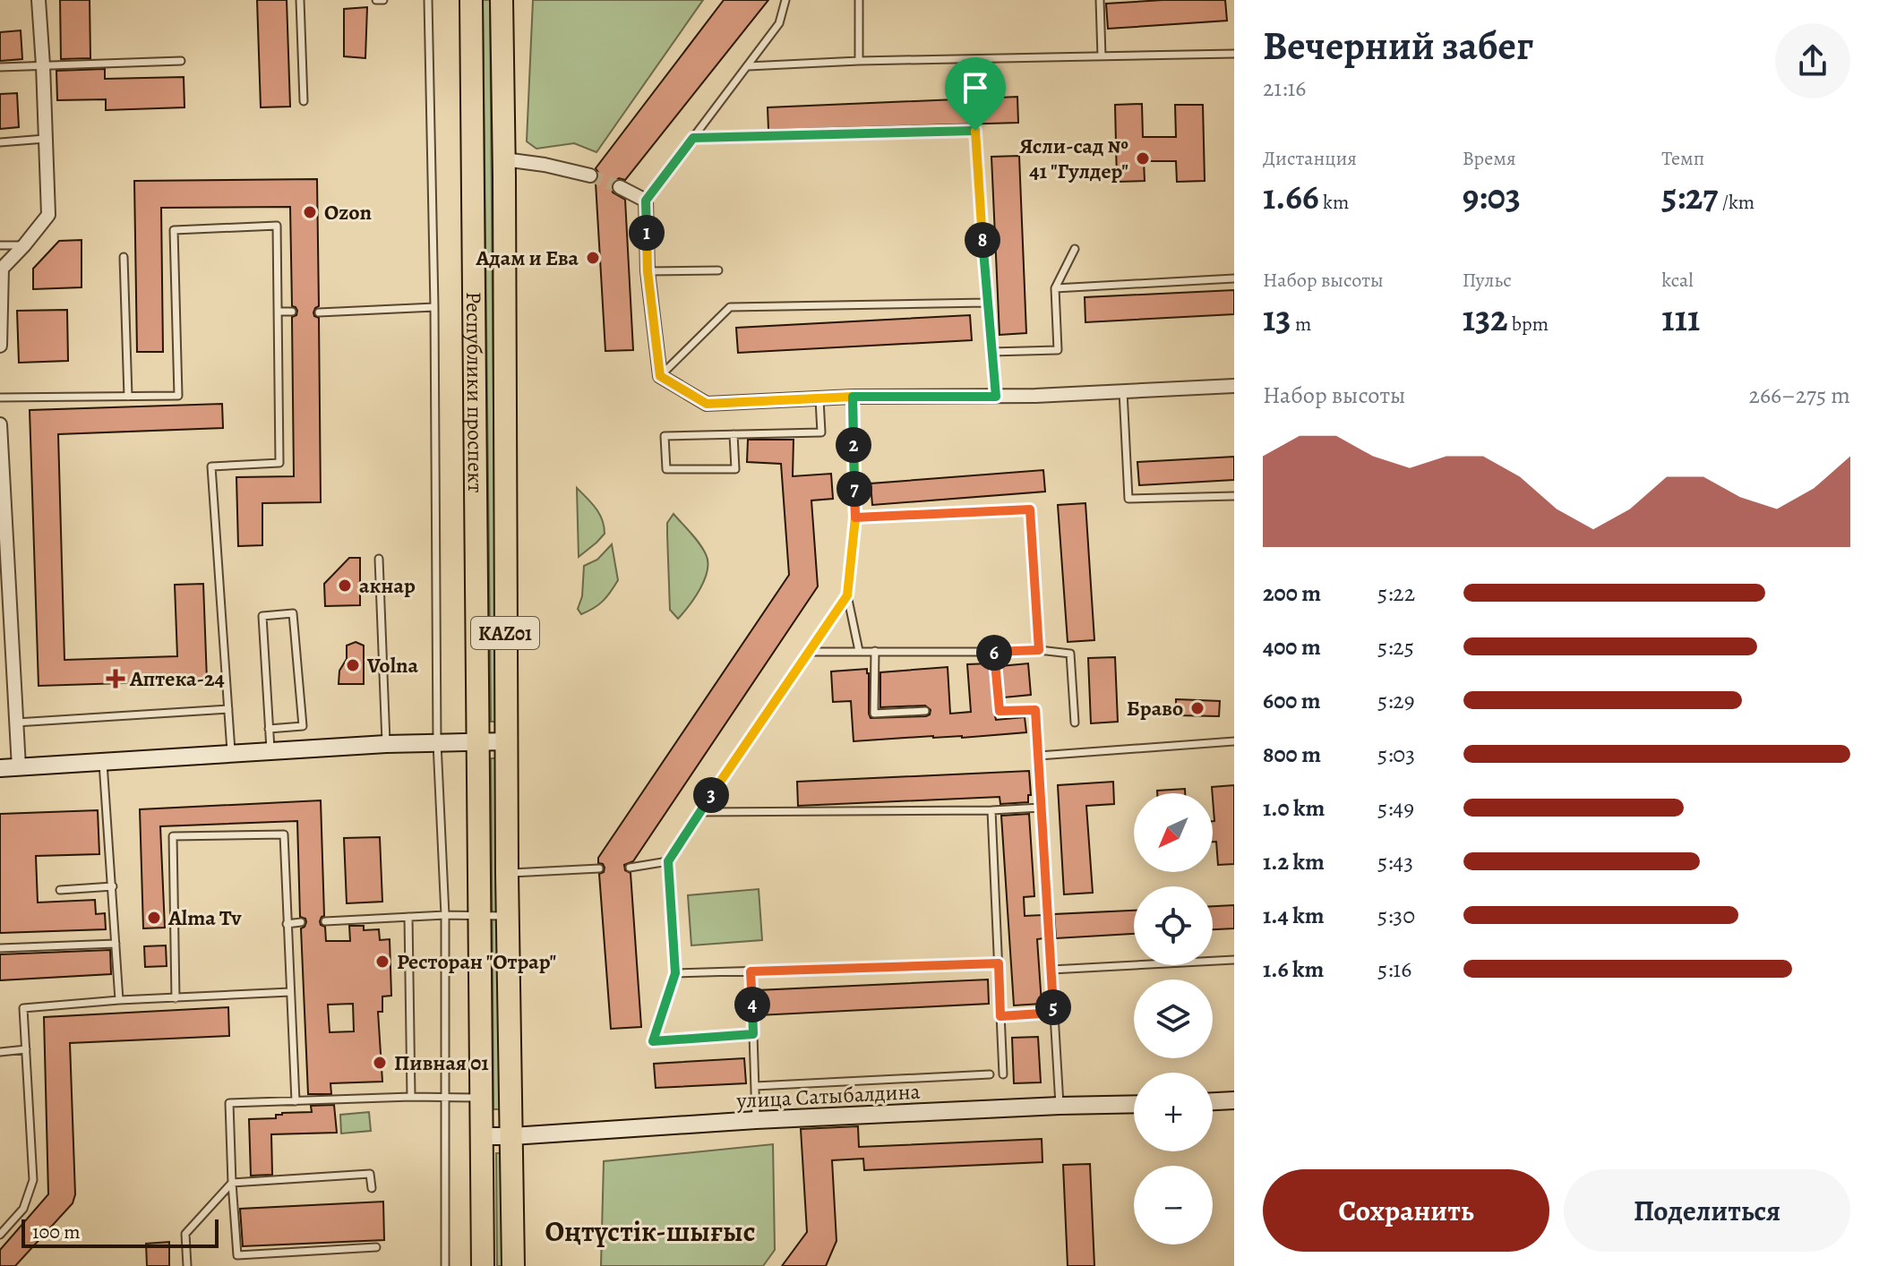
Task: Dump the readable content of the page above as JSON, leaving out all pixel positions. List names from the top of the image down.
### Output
{
  "streets": {
    "highway": ["Республики проспект", "KАZ01"],
    "street": ["улица Сатыбалдина"]
  },
  "crossings": [
    ["Республики проспект", "улица Сатыбалдина"]
  ],
  "districts": ["Оңтүстік-шығыс"],
  "places": {
    "other": [
      "Ясли-сад № 41 \"Гулдер\"",
      "Ozon",
      "Адам и Ева",
      "акнар",
      "Volna",
      "Браво",
      "Alma Tv",
      "Ресторан \"Отрар\"",
      "Пивная 01"
    ],
    "health": ["Аптека-24"]
  },
  "scale_bar": "100 m",
  "north": "bottom left",
  "page": {
    "heading": ["Вечерний забег", "21:16"],
    "stats": [
      ["Дистанция", "1.66 km"],
      ["Время", "9:03"],
      ["Темп", "5:27 /km"],
      ["Набор высоты", "13 m"],
      ["Пульс", "132 bpm"],
      ["kcal", "111"]
    ],
    "pins": [
      "1",
      "8",
      "2",
      "7",
      "6",
      "3",
      "4",
      "5"
    ],
    "chart": ["Набор высоты", "266–275 m"],
    "list": [
      {
        "name": "200 m",
        "note": "5:22"
      },
      {
        "name": "400 m",
        "note": "5:25"
      },
      {
        "name": "600 m",
        "note": "5:29"
      },
      {
        "name": "800 m",
        "note": "5:03"
      },
      {
        "name": "1.0 km",
        "note": "5:49"
      },
      {
        "name": "1.2 km",
        "note": "5:43"
      },
      {
        "name": "1.4 km",
        "note": "5:30"
      },
      {
        "name": "1.6 km",
        "note": "5:16"
      }
    ],
    "map_buttons": ["+", "−"],
    "buttons": ["Сохранить", "Поделиться"],
    "scale": "100 m"
  }
}
